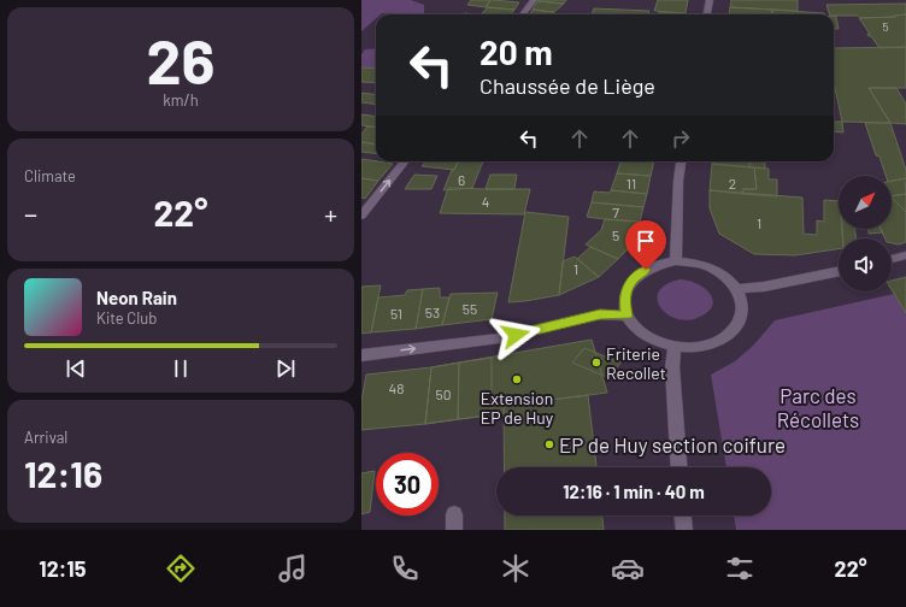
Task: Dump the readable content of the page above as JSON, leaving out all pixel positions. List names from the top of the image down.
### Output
{
  "parks": ["Parc des Récollets"],
  "places": ["Friterie Recollet", "Extension EP de Huy", "EP de Huy section coifure"],
  "house_numbers": [
    "5",
    "6",
    "11",
    "2",
    "4",
    "7",
    "1",
    "5",
    "1",
    "55",
    "53",
    "51",
    "48",
    "50"
  ],
  "north": "top right",
  "page": {
    "tile": [
      ["26", "km/h"],
      "Climate",
      ["Arrival", "12:16"]
    ],
    "turn": ["20 m", "Chaussée de Liège"],
    "heat": ["−", "22°", "+"],
    "song": ["Neon Rain", "Kite Club"],
    "limit": "30",
    "trip": "12:16 · 1 min · 40 m",
    "tabs": ["12:15", "22°"]
  }
}
